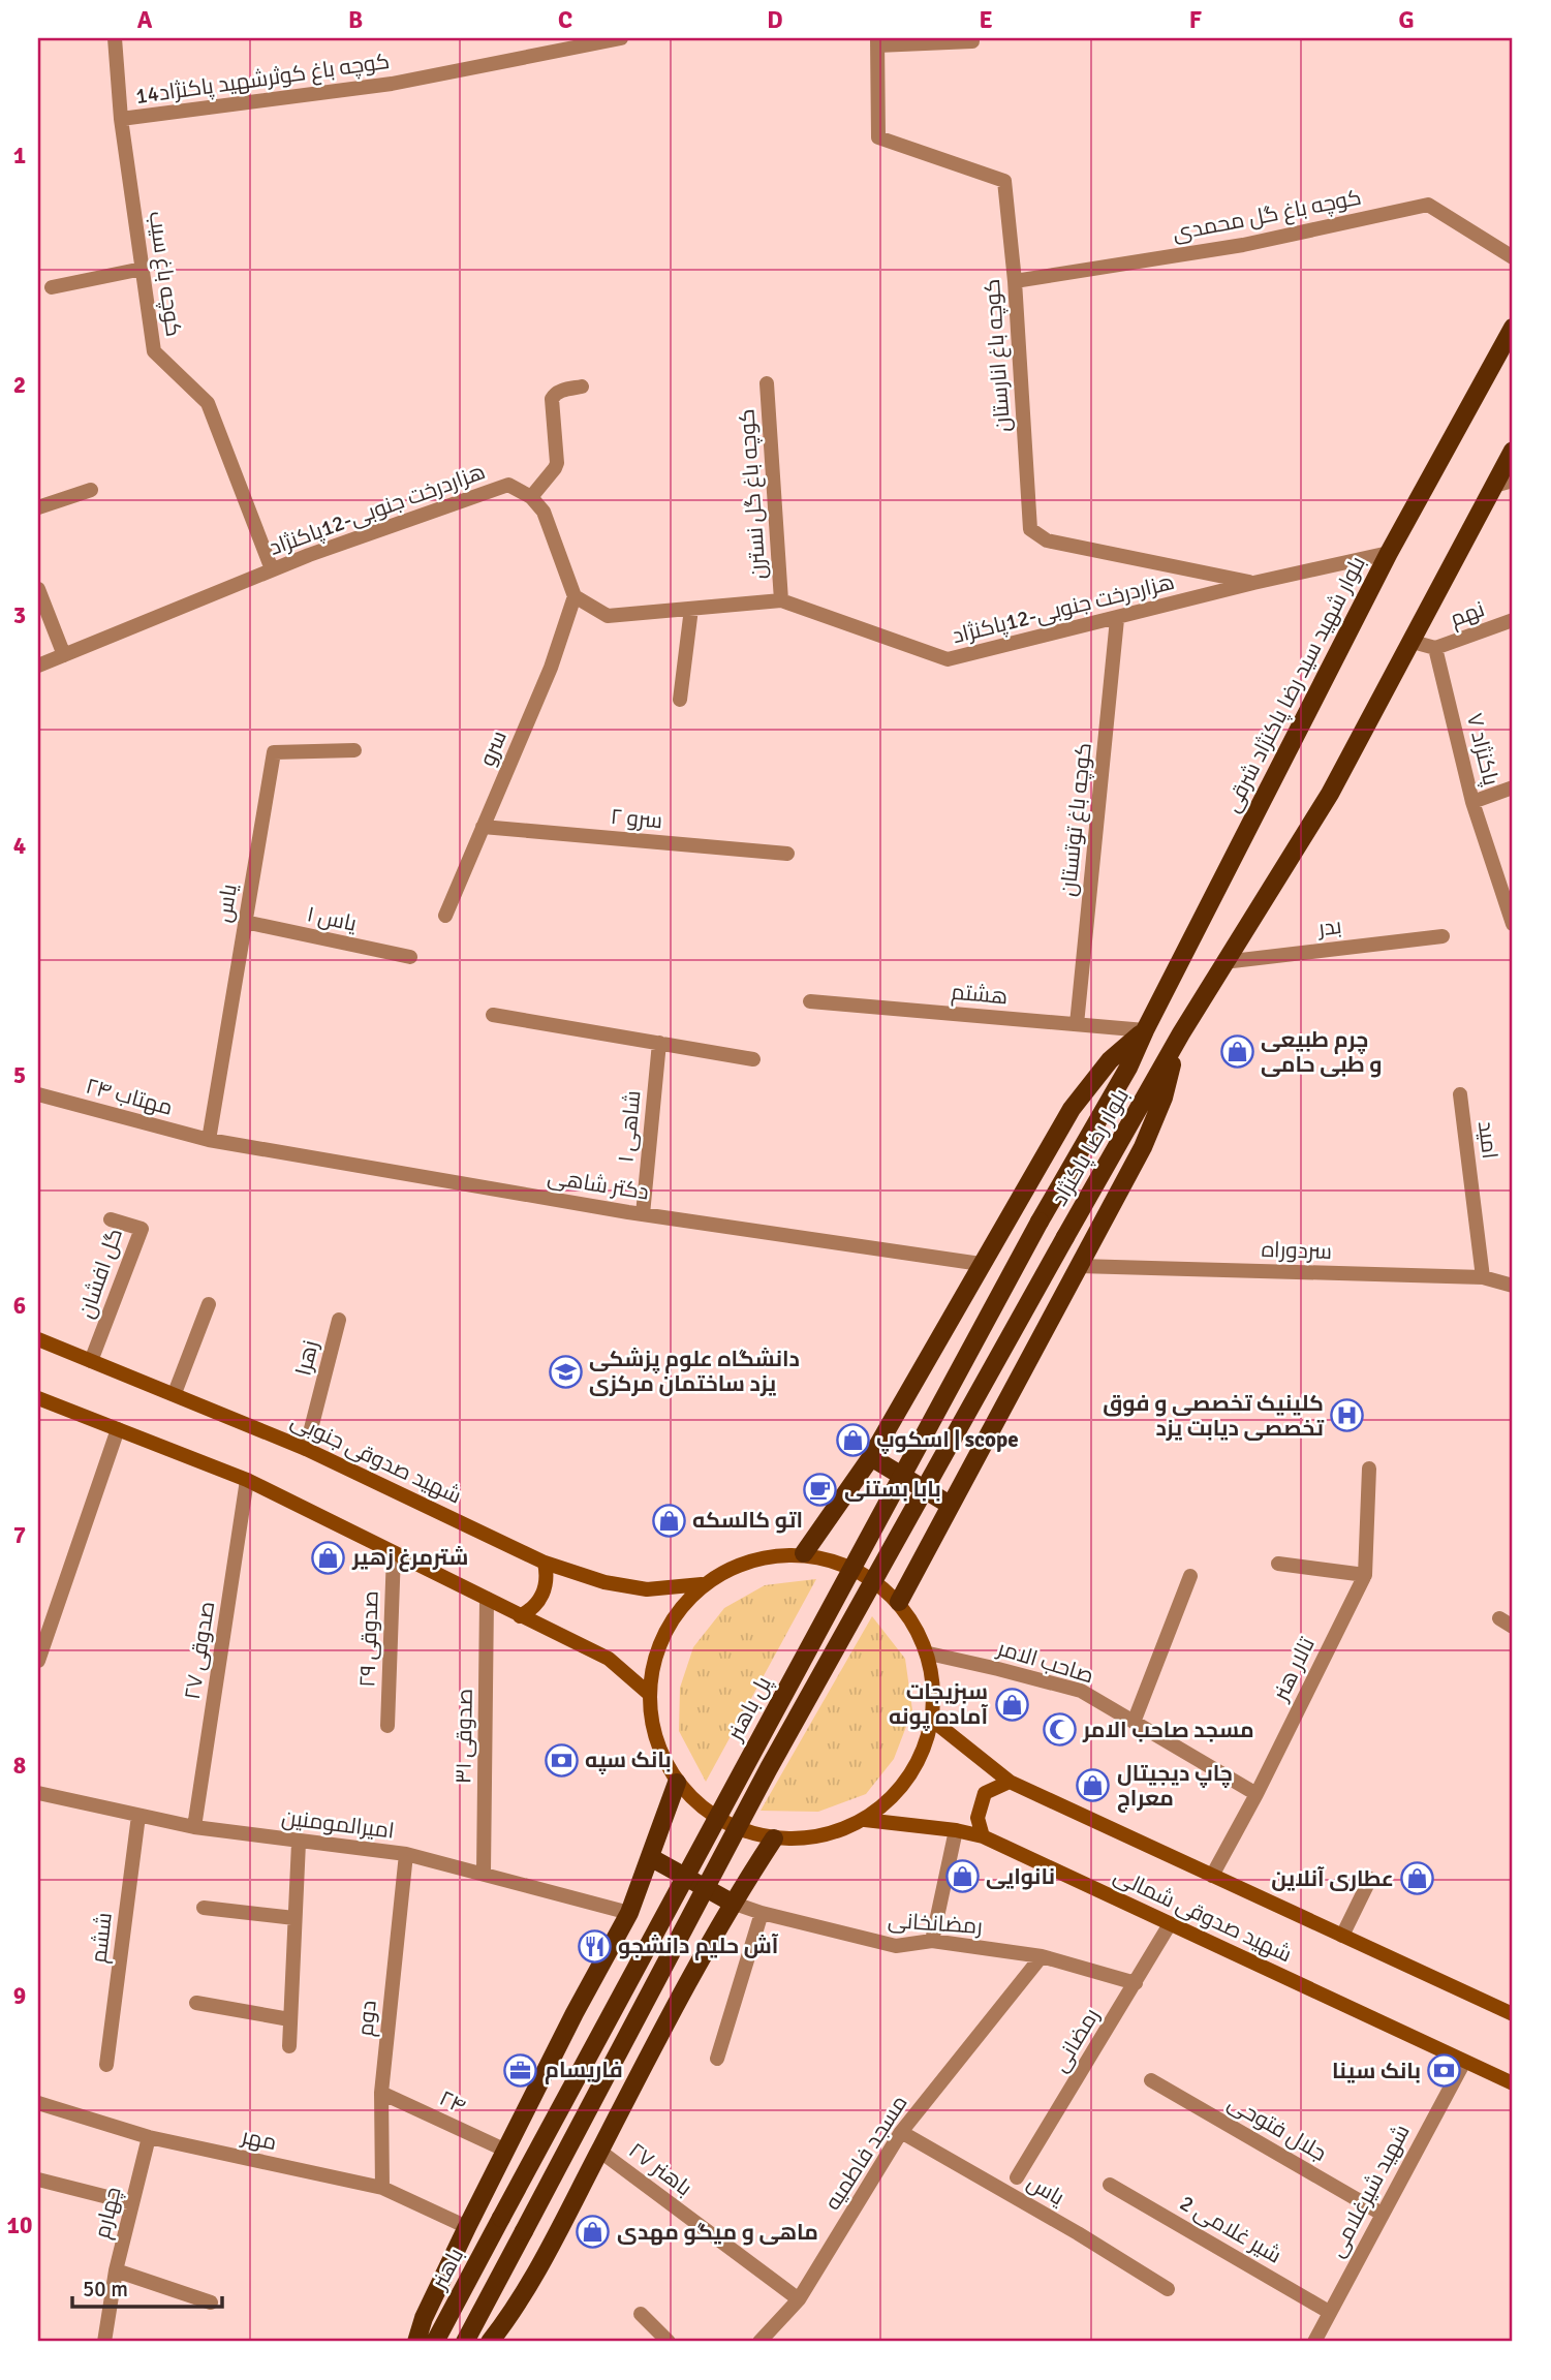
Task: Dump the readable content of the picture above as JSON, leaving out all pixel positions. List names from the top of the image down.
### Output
{
  "streets": {
    "main road": [
      "بلوار شهید سید رضا پاکنژاد شرقی",
      "بلوار رضا پاکنژاد",
      "شهید صدوقی جنوبی",
      "پل باهنر",
      "شهید صدوقی شمالی",
      "باهنر"
    ],
    "street": [
      "کوچه باغ کوثرشهید پاکنژاد14",
      "کوچه باغ گل محمدی",
      "کوچه باغ سیب",
      "کوچه باغ انارستان",
      "کوچه باغ گل نسترن",
      "هزاردرخت جنوبی-12پاکنژاد",
      "نهم",
      "سرو",
      "پاکنژاد ۷",
      "سرو ۲",
      "کوچه باغ توتستان",
      "یاس",
      "یاس ۱",
      "بدر",
      "هشتم",
      "مهتاب ۲۴",
      "شاهی ۱",
      "امید",
      "دکتر شاهی",
      "سردوراه",
      "گل افشان",
      "زهرا",
      "صدوقی ۲۹",
      "صدوقی ۲۷",
      "صاحب الامر",
      "تالار هنر",
      "صدوقی ۳۱",
      "امیرالمومنین",
      "رمضانخانی",
      "ششم",
      "دوم",
      "رمضانی",
      "۲۴",
      "جلال فتوحی",
      "مهر",
      "مسجد فاطمیه",
      "باهنر ۲۷",
      "شهید شیرغلامی",
      "چهارم",
      "شیر غلامی 2"
    ]
  },
  "crossings": [
    ["کوچه باغ کوثرشهید پاکنژاد14", "کوچه باغ سیب"],
    ["کوچه باغ گل محمدی", "کوچه باغ انارستان"],
    ["کوچه باغ سیب", "هزاردرخت جنوبی-12پاکنژاد"],
    ["کوچه باغ انارستان", "هزاردرخت جنوبی-12پاکنژاد"],
    ["کوچه باغ گل نسترن", "هزاردرخت جنوبی-12پاکنژاد"],
    ["هزاردرخت جنوبی-12پاکنژاد", "بلوار شهید سید رضا پاکنژاد شرقی"],
    ["هزاردرخت جنوبی-12پاکنژاد", "سرو"],
    ["هزاردرخت جنوبی-12پاکنژاد", "کوچه باغ توتستان"],
    ["نهم", "پاکنژاد ۷"],
    ["بلوار شهید سید رضا پاکنژاد شرقی", "هشتم"],
    ["بلوار شهید سید رضا پاکنژاد شرقی", "بلوار رضا پاکنژاد"],
    ["سرو", "سرو ۲"],
    ["کوچه باغ توتستان", "هشتم"],
    ["یاس", "یاس ۱"],
    ["یاس", "مهتاب ۲۴"],
    ["یاس", "دکتر شاهی"],
    ["یاس", "مسجد فاطمیه"],
    ["مهتاب ۲۴", "دکتر شاهی"],
    ["شاهی ۱", "دکتر شاهی"],
    ["امید", "سردوراه"],
    ["بلوار رضا پاکنژاد", "پل باهنر"],
    ["گل افشان", "شهید صدوقی جنوبی"],
    ["زهرا", "شهید صدوقی جنوبی"],
    ["صدوقی ۲۷", "امیرالمومنین"],
    ["صاحب الامر", "تالار هنر"],
    ["تالار هنر", "شهید صدوقی شمالی"],
    ["پل باهنر", "باهنر"],
    ["صدوقی ۳۱", "امیرالمومنین"],
    ["امیرالمومنین", "ششم"],
    ["امیرالمومنین", "دوم"],
    ["شهید صدوقی شمالی", "رمضانی"],
    ["شهید صدوقی شمالی", "شهید شیرغلامی"],
    ["رمضانخانی", "رمضانی"],
    ["رمضانخانی", "مسجد فاطمیه"],
    ["دوم", "۲۴"],
    ["دوم", "مهر"],
    ["جلال فتوحی", "شهید شیرغلامی"],
    ["مهر", "چهارم"],
    ["مسجد فاطمیه", "باهنر ۲۷"],
    ["شهید شیرغلامی", "شیر غلامی 2"]
  ],
  "places": {
    "shop": [
      "چرم طبیعی و طبی حامی",
      "اسکوپ | scope",
      "اتو کالسکه",
      "شترمرغ زهیر",
      "سبزیجات آماده پونه",
      "چاپ دیجیتال معراج",
      "نانوایی",
      "عطاری آنلاین",
      "ماهی و میگو مهدی"
    ],
    "school or university": ["دانشگاه علوم پزشکی یزد ساختمان مرکزی"],
    "hospital": ["کلینیک تخصصی و فوق تخصصی دیابت یزد"],
    "cafe": ["بابا بستنی"],
    "mosque": ["مسجد صاحب الامر"],
    "bank": ["بانک سپه", "بانک سینا"],
    "restaurant": ["آش حلیم دانشجو"],
    "office": ["فاریسام"]
  },
  "scale_bar": "50 m",
  "grid": {
    "columns": [
      "A",
      "B",
      "C",
      "D",
      "E",
      "F",
      "G"
    ],
    "rows": [
      "1",
      "2",
      "3",
      "4",
      "5",
      "6",
      "7",
      "8",
      "9",
      "10"
    ]
  }
}
